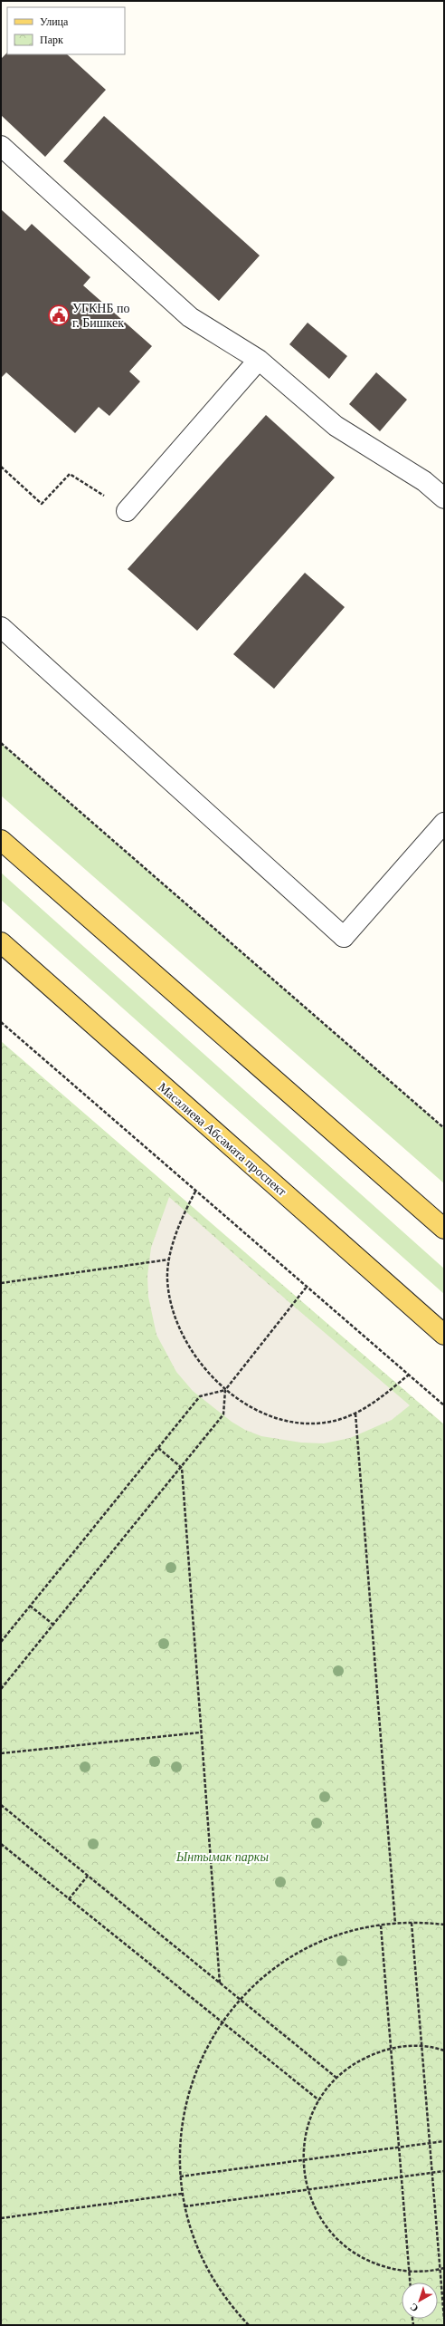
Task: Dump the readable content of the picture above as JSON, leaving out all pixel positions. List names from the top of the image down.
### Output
{
  "streets": {
    "main road": ["Масалиева Абсамата проспект"]
  },
  "parks": ["Ынтымак паркы"],
  "places": {
    "public building": ["УГКНБ по г. Бишкек"]
  },
  "legend": ["Улица", "Парк"],
  "north": "bottom left"
}
